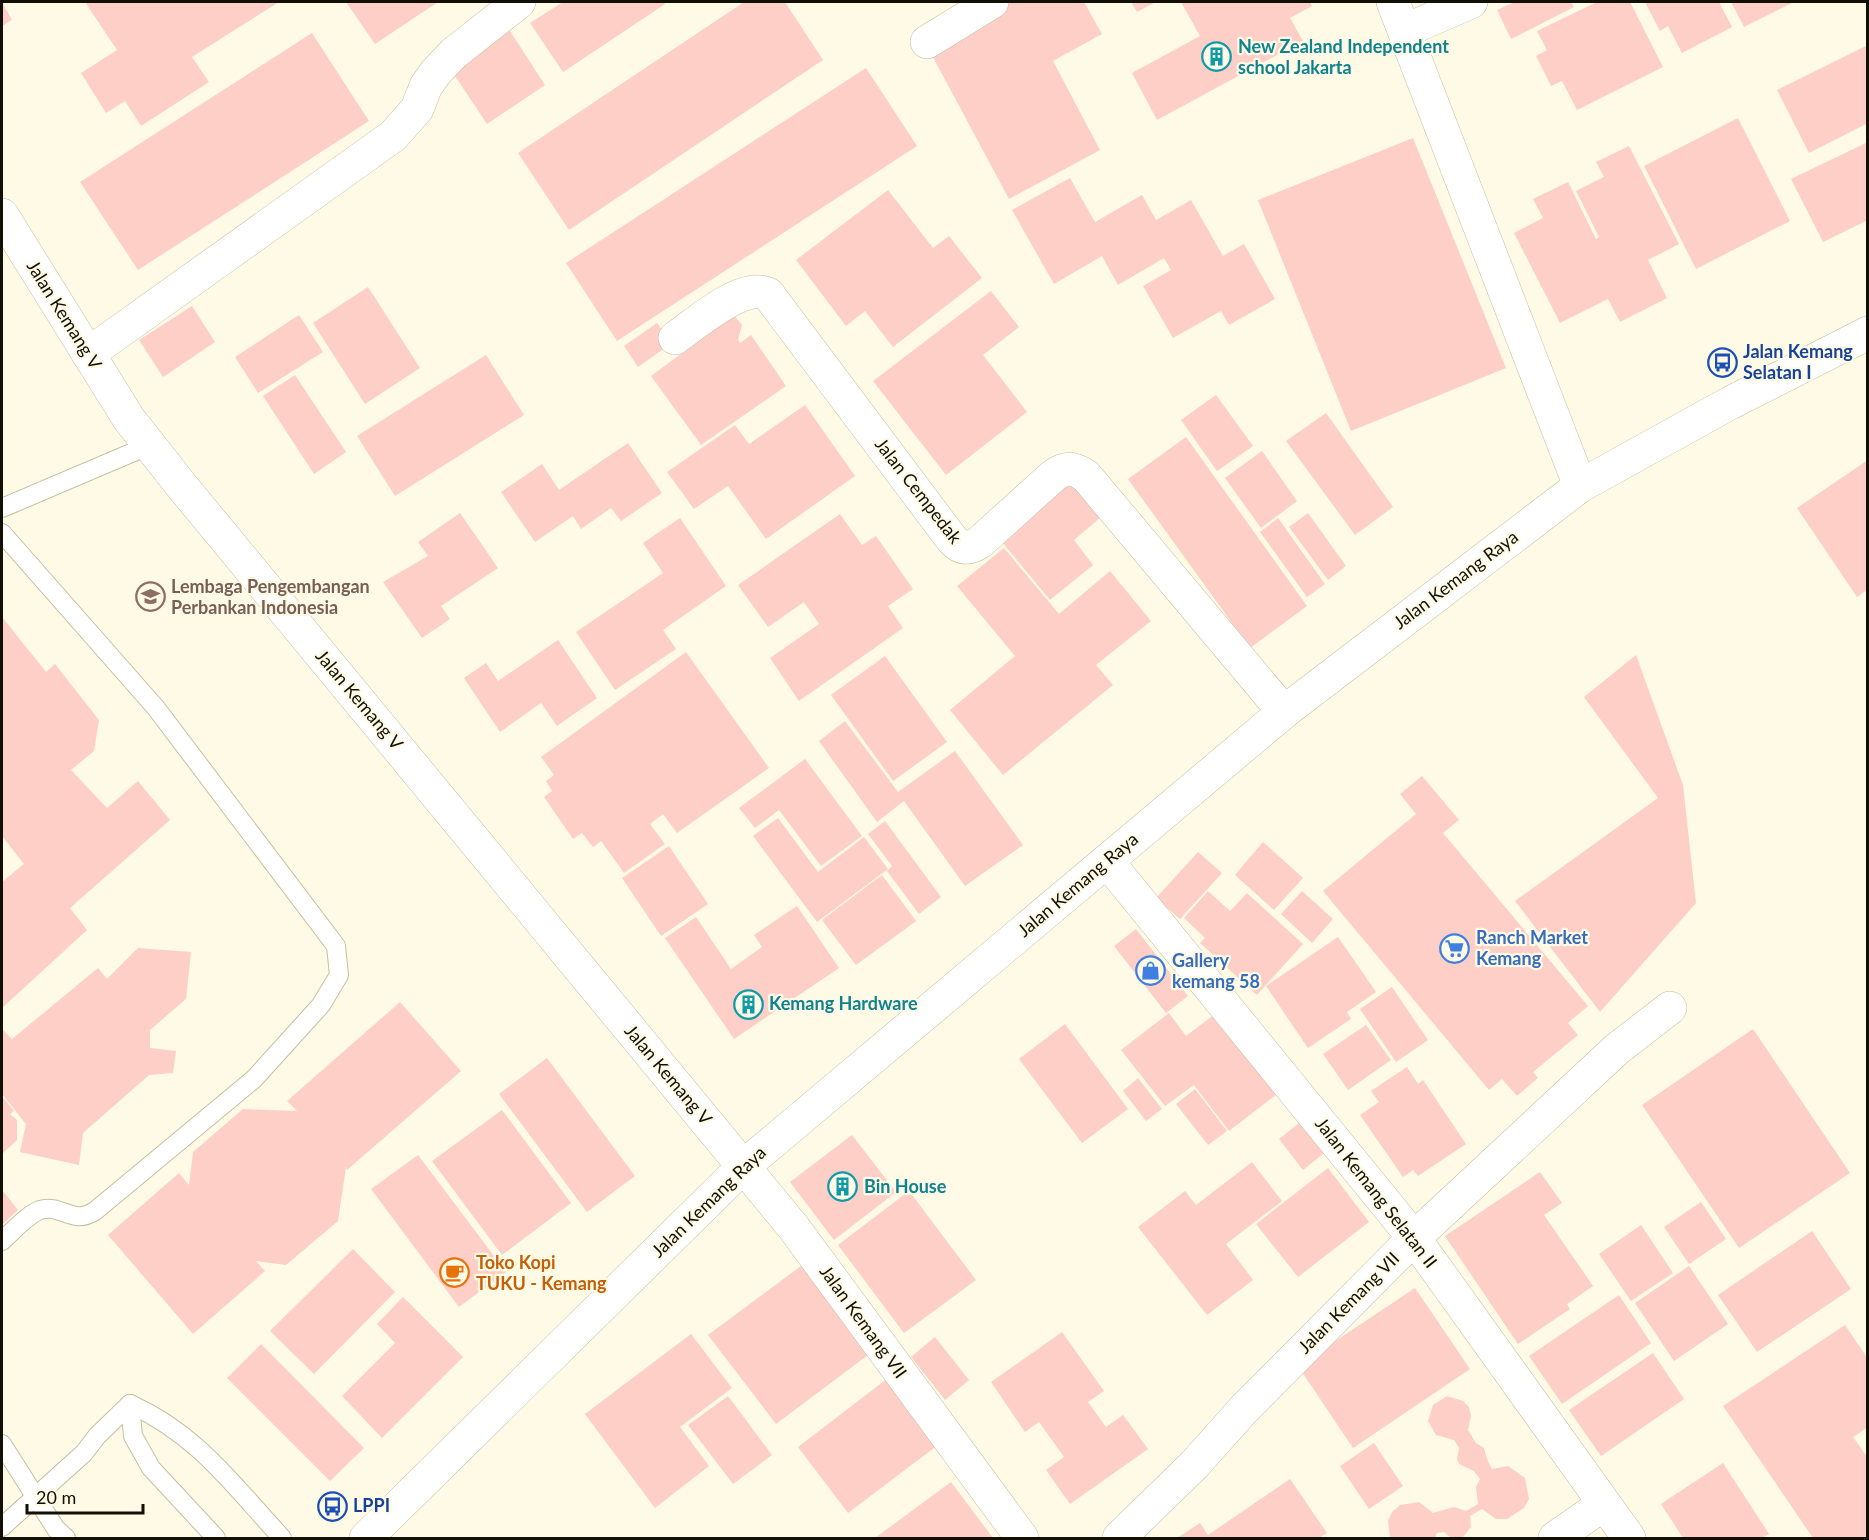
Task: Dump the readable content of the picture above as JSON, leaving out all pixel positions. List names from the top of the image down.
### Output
{
  "streets": {
    "street": [
      "Jalan Kemang V",
      "Jalan Cempedak",
      "Jalan Kemang Raya",
      "Jalan Kemang Selatan II",
      "Jalan Kemang VII"
    ]
  },
  "crossings": [
    ["Jalan Kemang V", "Jalan Kemang Raya"],
    ["Jalan Kemang V", "Jalan Kemang VII"],
    ["Jalan Cempedak", "Jalan Kemang Raya"],
    ["Jalan Kemang Raya", "Jalan Kemang Selatan II"],
    ["Jalan Kemang Raya", "Jalan Kemang VII"],
    ["Jalan Kemang Selatan II", "Jalan Kemang VII"]
  ],
  "places": {
    "building": ["New Zealand Independent school Jakarta", "Kemang Hardware", "Bin House"],
    "bus stop": ["Jalan Kemang Selatan I", "LPPI"],
    "school or university": ["Lembaga Pengembangan Perbankan Indonesia"],
    "supermarket": ["Ranch Market Kemang"],
    "shop": ["Gallery kemang 58"],
    "cafe": ["Toko Kopi TUKU - Kemang"]
  },
  "scale_bar": "20 m"
}
